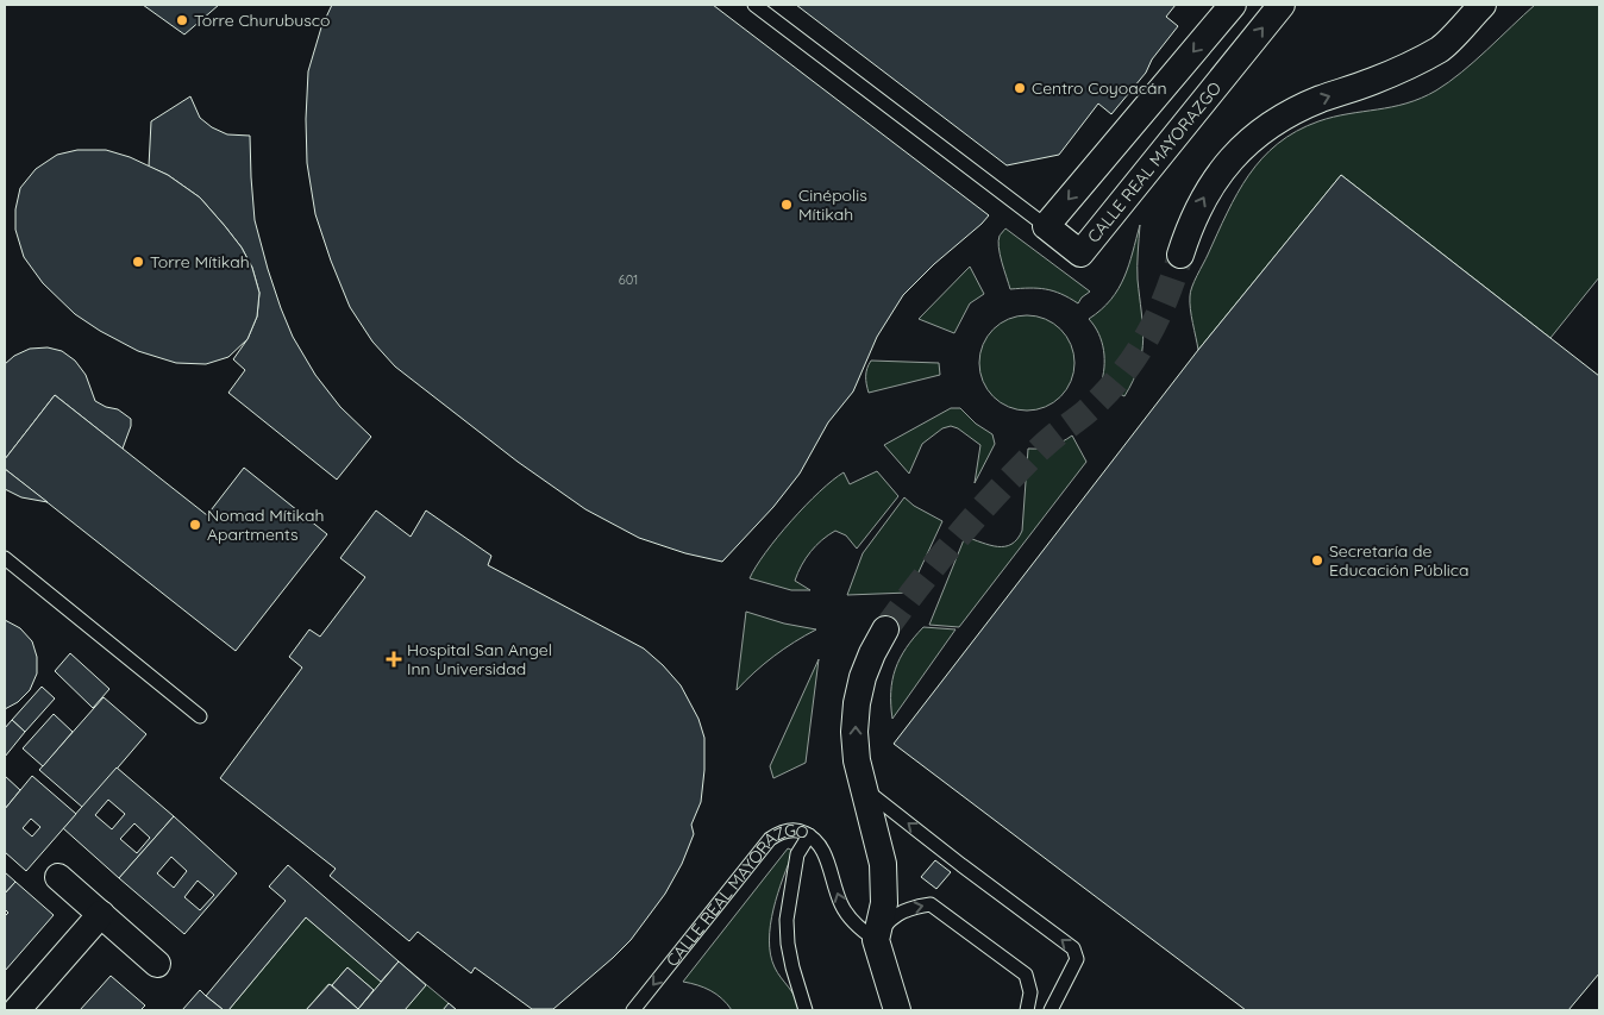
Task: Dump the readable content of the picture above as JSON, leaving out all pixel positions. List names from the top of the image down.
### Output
{
  "streets": {
    "street": ["CALLE REAL MAYORAZGO"]
  },
  "places": {
    "other": [
      "Torre Churubusco",
      "Centro Coyoacán",
      "Cinépolis Mítikah",
      "Torre Mítikah",
      "Nomad Mítikah Apartments",
      "Secretaría de Educación Pública"
    ],
    "health": ["Hospital San Angel Inn Universidad"]
  },
  "house_numbers": ["601"]
}
